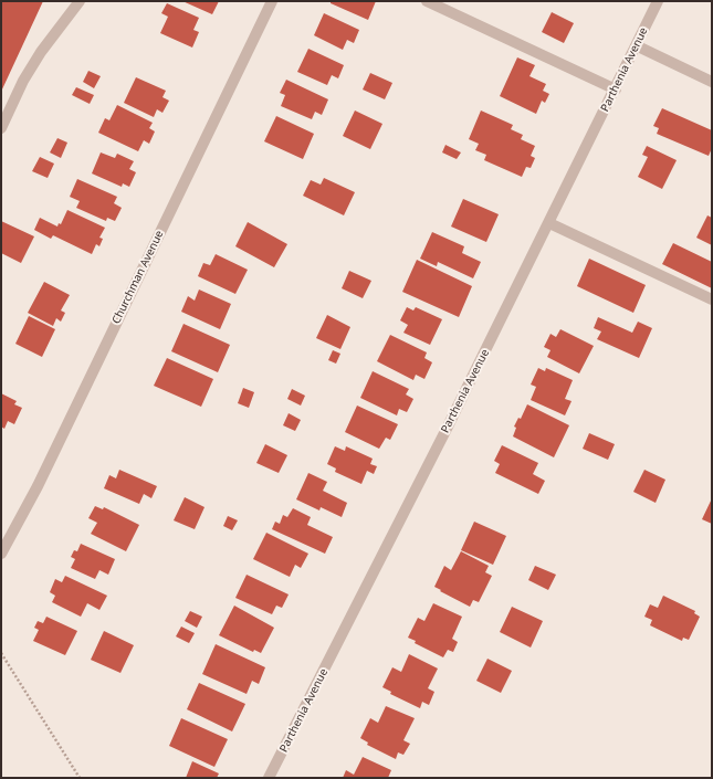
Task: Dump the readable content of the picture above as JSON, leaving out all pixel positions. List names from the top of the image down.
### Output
{
  "streets": {
    "street": ["Parthenia Avenue", "Churchman Avenue"]
  }
}
